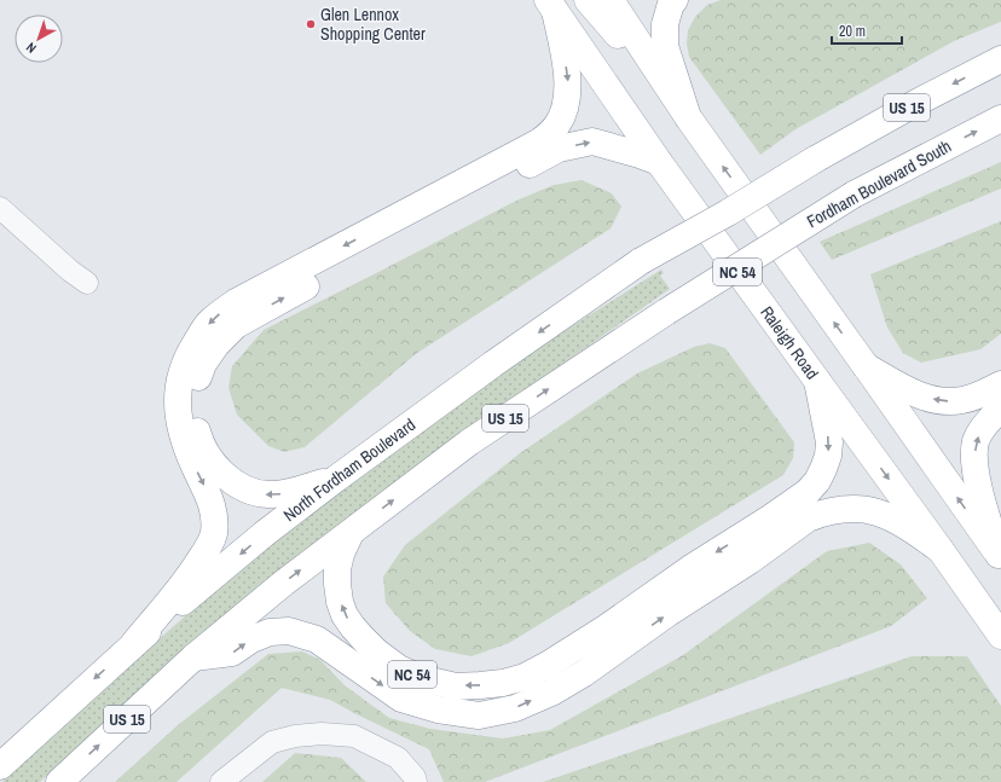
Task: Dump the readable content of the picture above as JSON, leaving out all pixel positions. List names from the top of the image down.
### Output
{
  "streets": {
    "main road": [
      "US 15",
      "Fordham Boulevard South",
      "NC 54",
      "Raleigh Road",
      "North Fordham Boulevard"
    ]
  },
  "crossings": [
    ["US 15", "Fordham Boulevard South"],
    ["US 15", "NC 54"],
    ["Fordham Boulevard South", "NC 54"],
    ["NC 54", "Raleigh Road"]
  ],
  "one_way": ["Fordham Boulevard South"],
  "places": ["Glen Lennox Shopping Center"],
  "scale_bar": "20 m",
  "north": "bottom left"
}
